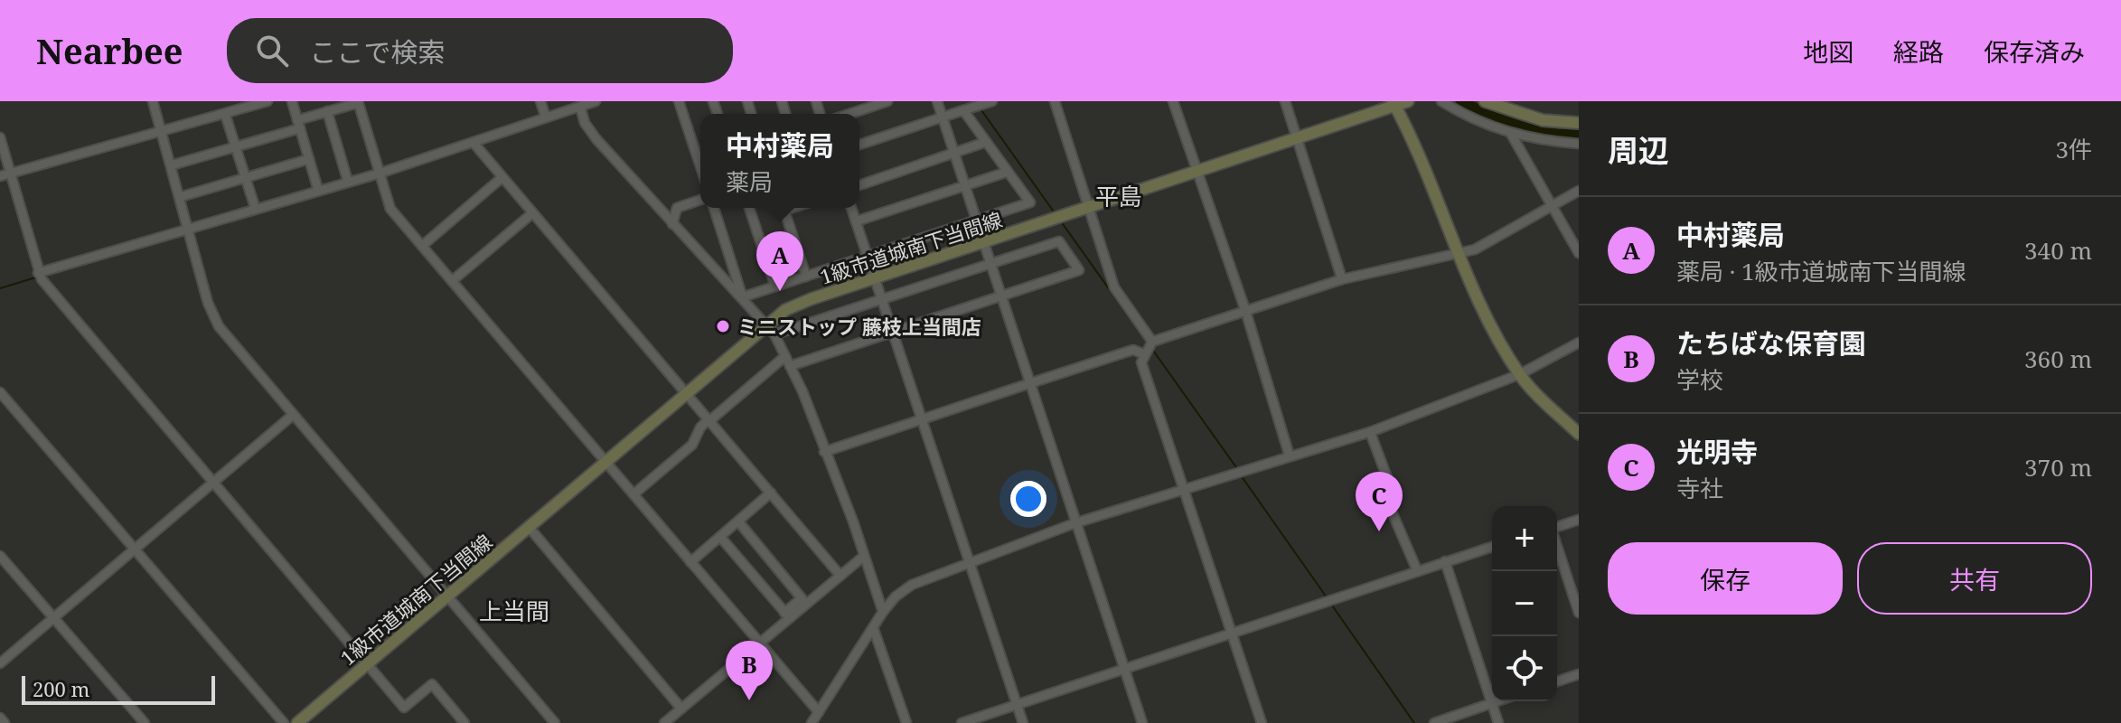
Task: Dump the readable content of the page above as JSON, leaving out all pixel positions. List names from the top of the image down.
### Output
{
  "streets": {
    "street": ["1級市道城南下当間線"]
  },
  "districts": ["平島", "上当間"],
  "places": ["ミニストップ 藤枝上当間店"],
  "scale_bar": "200 m",
  "page": {
    "header": "Nearbee",
    "search": "ここで検索",
    "nav": ["地図", "経路", "保存済み"],
    "heading": ["周辺", "3件"],
    "popup": ["中村薬局", "薬局"],
    "list": [
      {
        "mark": "A",
        "name": "中村薬局",
        "note": "薬局 · 1級市道城南下当間線",
        "value": "340 m"
      },
      {
        "mark": "B",
        "name": "たちばな保育園",
        "note": "学校",
        "value": "360 m"
      },
      {
        "mark": "C",
        "name": "光明寺",
        "note": "寺社",
        "value": "370 m"
      }
    ],
    "pins": ["A", "C", "B"],
    "map_buttons": ["+", "−"],
    "buttons": ["保存", "共有"],
    "scale": "200 m"
  }
}
